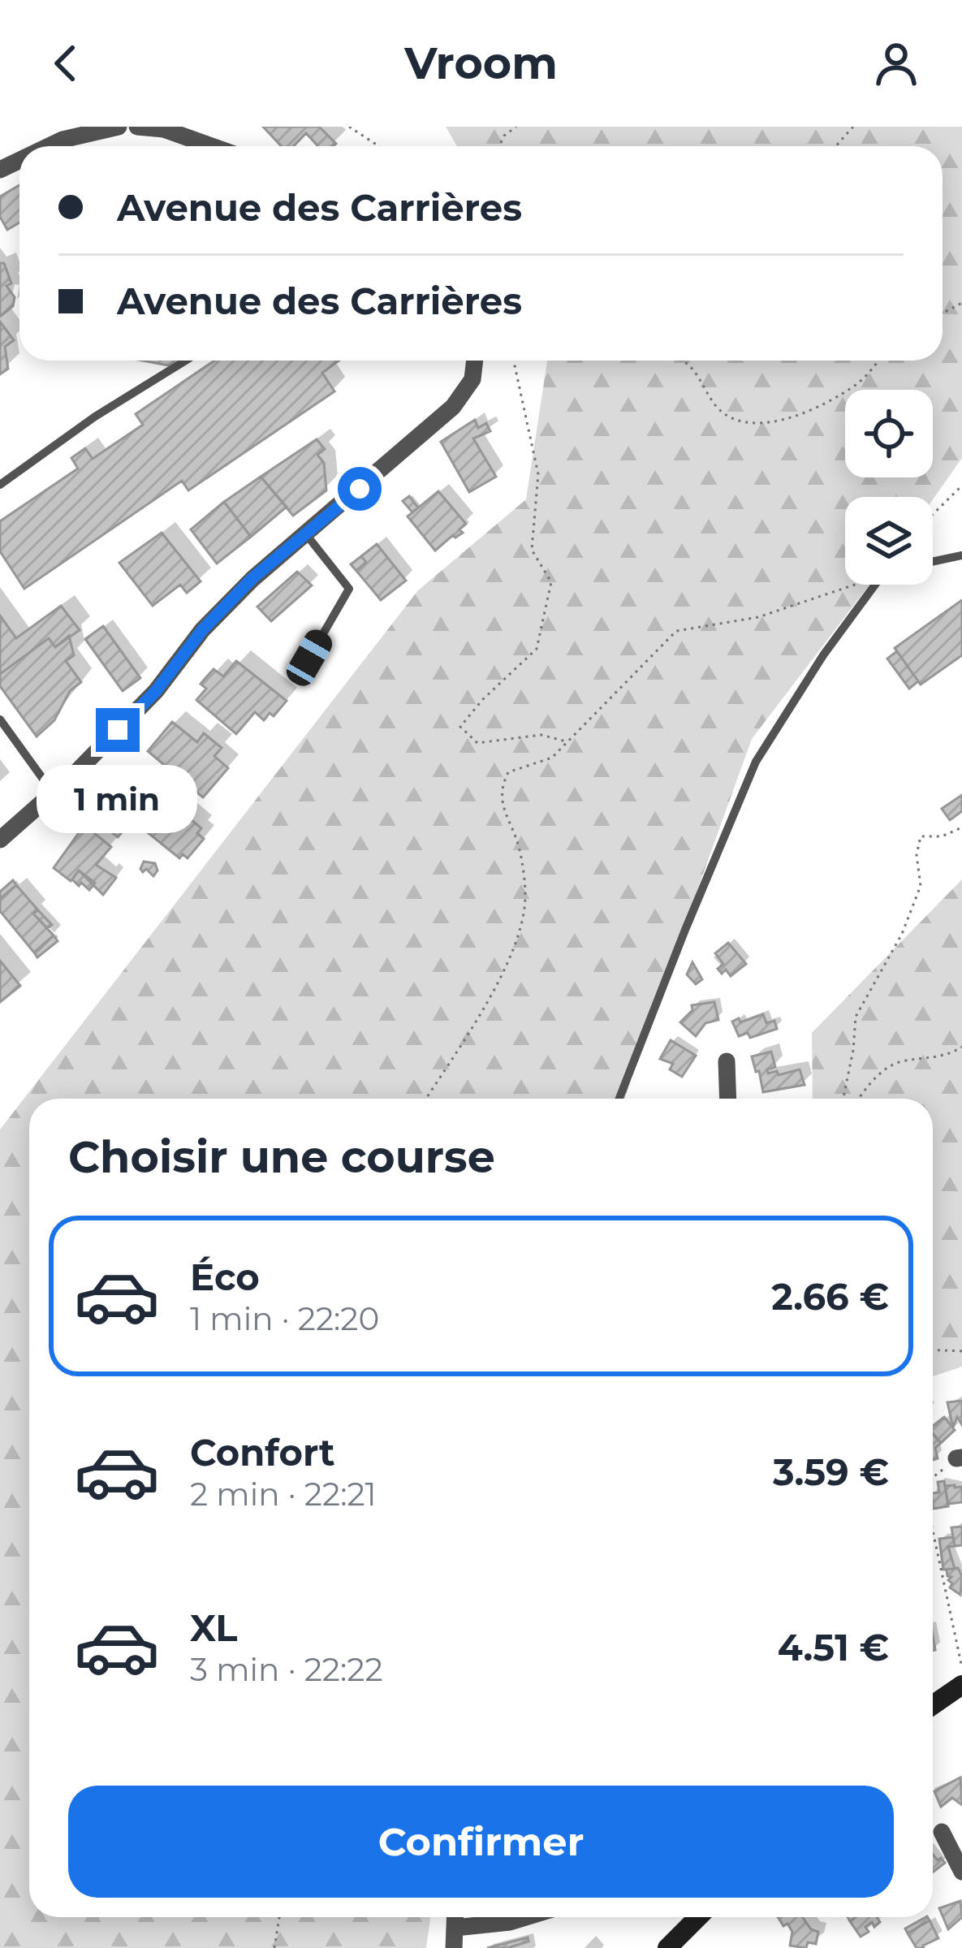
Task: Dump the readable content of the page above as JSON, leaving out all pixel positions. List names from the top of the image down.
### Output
{
  "page": {
    "header": "Vroom",
    "banner": ["Avenue des Carrières", "Avenue des Carrières"],
    "bubble": "1 min",
    "heading": "Choisir une course",
    "list": [
      {
        "name": "Éco",
        "note": "1 min · 22:20",
        "value": "2.66 €"
      },
      {
        "name": "Confort",
        "note": "2 min · 22:21",
        "value": "3.59 €"
      },
      {
        "name": "XL",
        "note": "3 min · 22:22",
        "value": "4.51 €"
      }
    ],
    "buttons": "Confirmer"
  }
}
